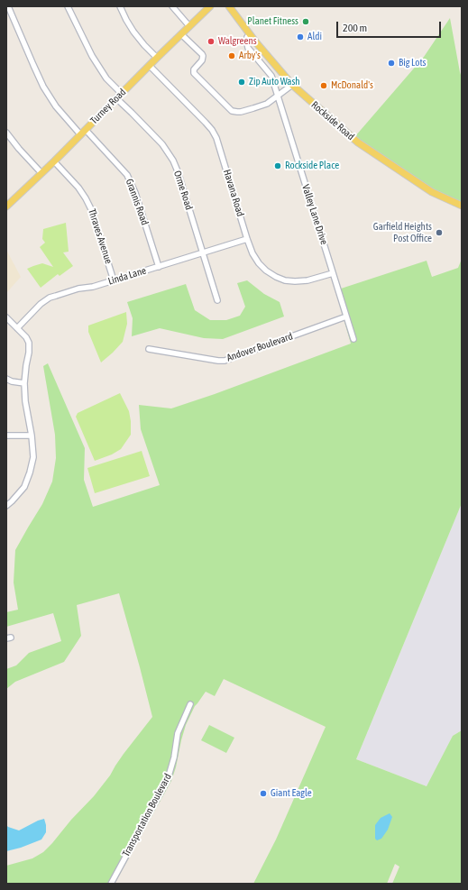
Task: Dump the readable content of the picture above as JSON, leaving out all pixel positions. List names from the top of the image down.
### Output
{
  "streets": {
    "main road": ["Turney Road", "Rockside Road"],
    "street": [
      "Orme Road",
      "Havana Road",
      "Grannis Road",
      "Valley Lane Drive",
      "Thraves Avenue",
      "Linda Lane",
      "Andover Boulevard",
      "Transportation Boulevard"
    ]
  },
  "crossings": [
    ["Turney Road", "Orme Road"],
    ["Turney Road", "Havana Road"],
    ["Turney Road", "Grannis Road"],
    ["Turney Road", "Thraves Avenue"],
    ["Rockside Road", "Valley Lane Drive"],
    ["Orme Road", "Linda Lane"],
    ["Havana Road", "Valley Lane Drive"],
    ["Havana Road", "Linda Lane"],
    ["Grannis Road", "Linda Lane"],
    ["Valley Lane Drive", "Andover Boulevard"],
    ["Thraves Avenue", "Linda Lane"]
  ],
  "places": [
    "Planet Fitness",
    "Aldi",
    "Walgreens",
    "Arby's",
    "Big Lots",
    "Zip Auto Wash",
    "McDonald's",
    "Rockside Place",
    "Garfield Heights Post Office",
    "Giant Eagle"
  ],
  "scale_bar": "200 m"
}
